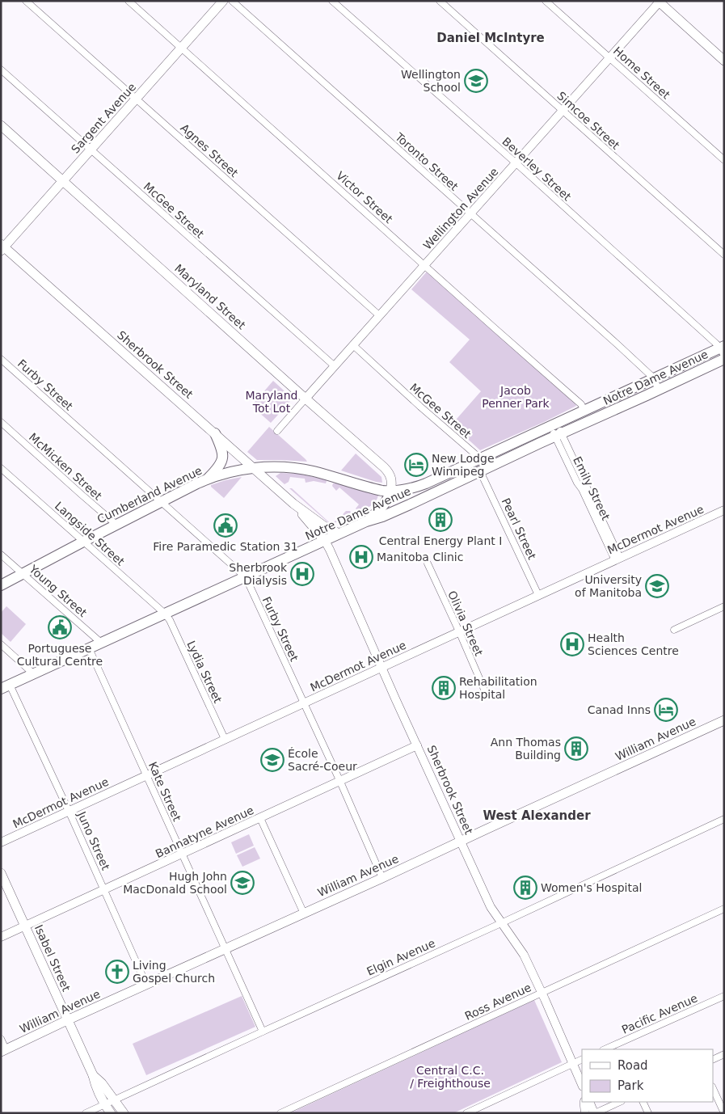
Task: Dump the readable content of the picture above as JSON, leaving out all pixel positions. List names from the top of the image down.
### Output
{
  "streets": {
    "main road": [
      "Sargent Avenue",
      "Maryland Street",
      "Sherbrook Street",
      "Notre Dame Avenue",
      "Cumberland Avenue",
      "William Avenue",
      "Isabel Street"
    ],
    "street": [
      "Home Street",
      "Simcoe Street",
      "Agnes Street",
      "Toronto Street",
      "Beverley Street",
      "Victor Street",
      "Wellington Avenue",
      "McGee Street",
      "Furby Street",
      "McMicken Street",
      "Emily Street",
      "Pearl Street",
      "McDermot Avenue",
      "Langside Street",
      "Young Street",
      "Olivia Street",
      "Lydia Street",
      "Kate Street",
      "Bannatyne Avenue",
      "Juno Street",
      "Elgin Avenue",
      "Ross Avenue",
      "Pacific Avenue"
    ]
  },
  "crossings": [
    ["Home Street", "Wellington Avenue"],
    ["Sargent Avenue", "Agnes Street"],
    ["Sargent Avenue", "Victor Street"],
    ["Sargent Avenue", "McGee Street"],
    ["Sargent Avenue", "Maryland Street"],
    ["Sargent Avenue", "Sherbrook Street"],
    ["Simcoe Street", "Wellington Avenue"],
    ["Agnes Street", "Wellington Avenue"],
    ["Toronto Street", "Wellington Avenue"],
    ["Toronto Street", "Notre Dame Avenue"],
    ["Beverley Street", "Wellington Avenue"],
    ["Beverley Street", "Notre Dame Avenue"],
    ["Victor Street", "Wellington Avenue"],
    ["Victor Street", "Notre Dame Avenue"],
    ["Wellington Avenue", "McGee Street"],
    ["Wellington Avenue", "Maryland Street"],
    ["McGee Street", "Notre Dame Avenue"],
    ["Maryland Street", "Notre Dame Avenue"],
    ["Maryland Street", "Cumberland Avenue"],
    ["Sherbrook Street", "Notre Dame Avenue"],
    ["Sherbrook Street", "Cumberland Avenue"],
    ["Sherbrook Street", "McDermot Avenue"],
    ["Sherbrook Street", "William Avenue"],
    ["Sherbrook Street", "Bannatyne Avenue"],
    ["Sherbrook Street", "Elgin Avenue"],
    ["Sherbrook Street", "Ross Avenue"],
    ["Notre Dame Avenue", "Furby Street"],
    ["Notre Dame Avenue", "Emily Street"],
    ["Notre Dame Avenue", "Cumberland Avenue"],
    ["Notre Dame Avenue", "Pearl Street"],
    ["Notre Dame Avenue", "Langside Street"],
    ["Notre Dame Avenue", "Young Street"],
    ["Notre Dame Avenue", "Lydia Street"],
    ["Notre Dame Avenue", "Kate Street"],
    ["Notre Dame Avenue", "Juno Street"],
    ["Furby Street", "Cumberland Avenue"],
    ["Furby Street", "McDermot Avenue"],
    ["Furby Street", "William Avenue"],
    ["Furby Street", "Bannatyne Avenue"],
    ["McMicken Street", "Cumberland Avenue"],
    ["Emily Street", "McDermot Avenue"],
    ["Cumberland Avenue", "Langside Street"],
    ["Cumberland Avenue", "Young Street"],
    ["Pearl Street", "McDermot Avenue"],
    ["McDermot Avenue", "Olivia Street"],
    ["McDermot Avenue", "Lydia Street"],
    ["McDermot Avenue", "Kate Street"],
    ["McDermot Avenue", "Juno Street"],
    ["Langside Street", "Lydia Street"],
    ["William Avenue", "Kate Street"],
    ["William Avenue", "Juno Street"],
    ["William Avenue", "Isabel Street"],
    ["Kate Street", "Bannatyne Avenue"],
    ["Kate Street", "Elgin Avenue"],
    ["Bannatyne Avenue", "Juno Street"],
    ["Bannatyne Avenue", "Isabel Street"],
    ["Elgin Avenue", "Isabel Street"]
  ],
  "districts": ["Daniel McIntyre", "West Alexander"],
  "parks": ["Jacob Penner Park", "Maryland Tot Lot", "Central C.C. / Freighthouse"],
  "places": {
    "school or university": [
      "Wellington School",
      "University of Manitoba",
      "École Sacré-Coeur",
      "Hugh John MacDonald School"
    ],
    "hotel": ["New Lodge Winnipeg", "Canad Inns"],
    "building": [
      "Central Energy Plant I",
      "Rehabilitation Hospital",
      "Ann Thomas Building",
      "Women's Hospital"
    ],
    "public building": ["Fire Paramedic Station 31", "Portuguese Cultural Centre"],
    "hospital": ["Manitoba Clinic", "Sherbrook Dialysis", "Health Sciences Centre"],
    "church": ["Living Gospel Church"]
  },
  "legend": ["Road", "Park"]
}
